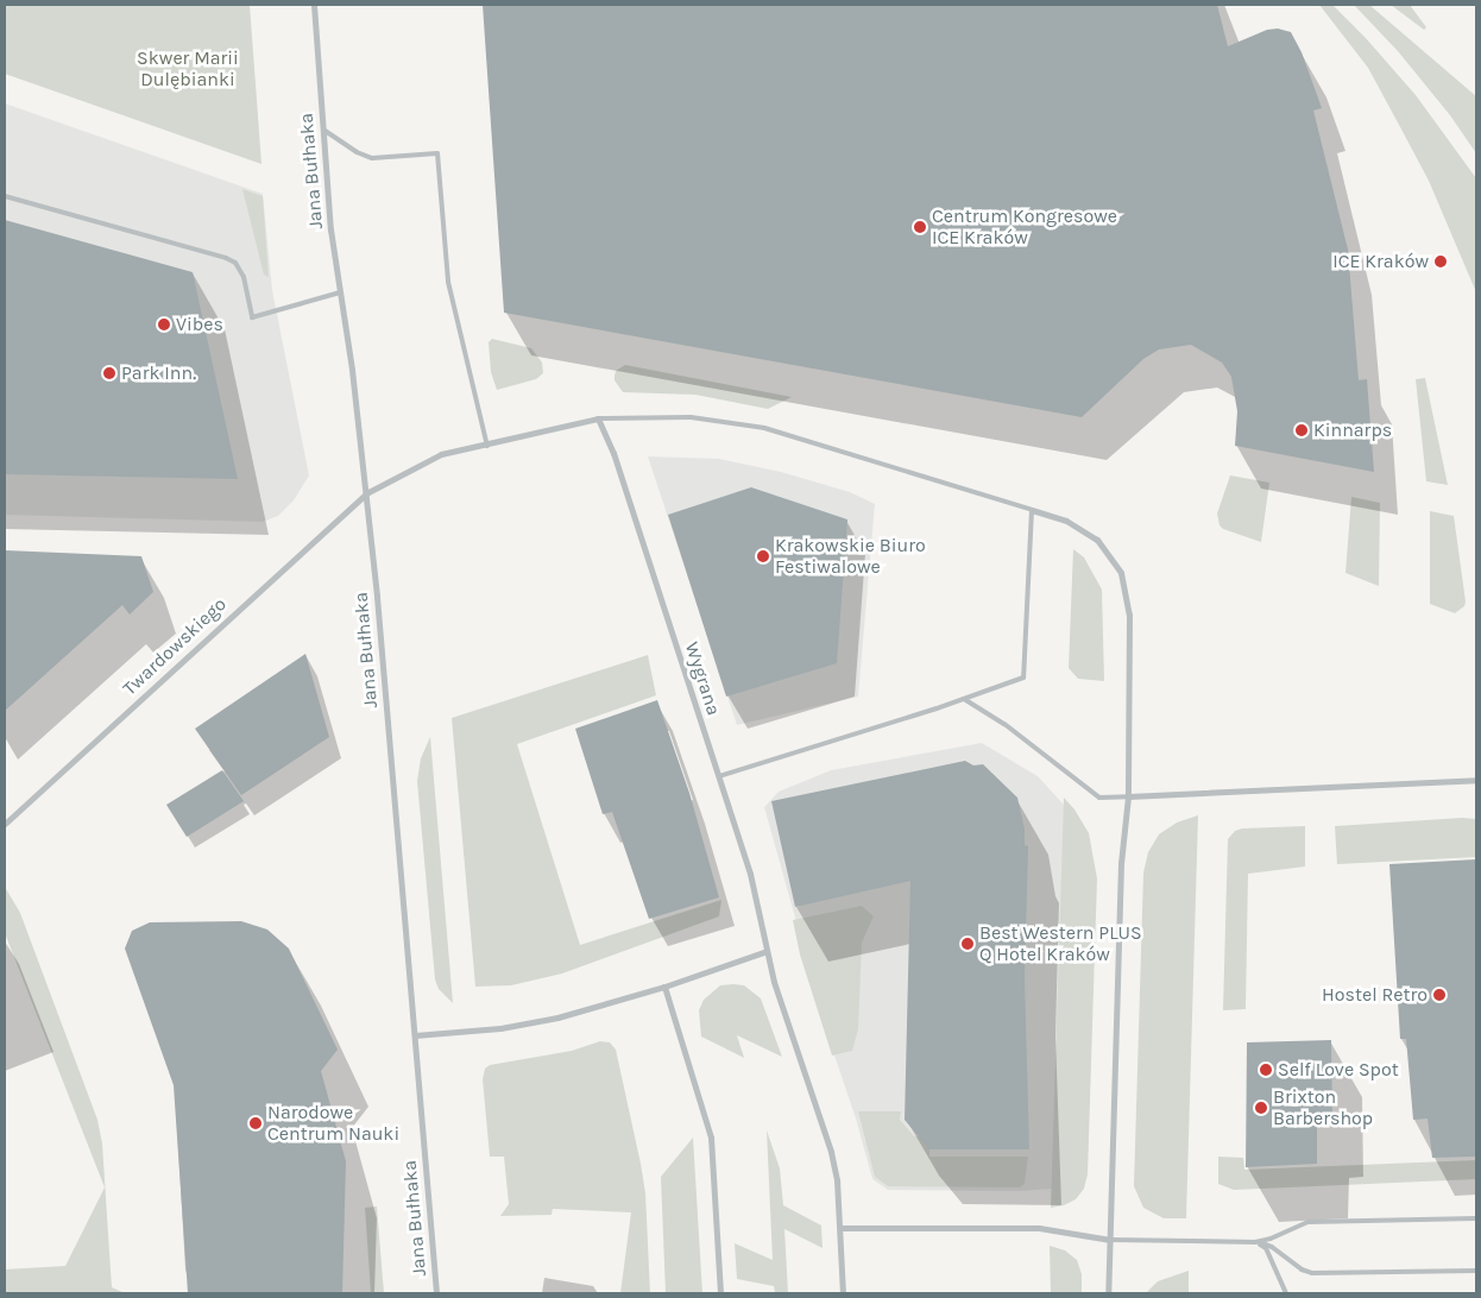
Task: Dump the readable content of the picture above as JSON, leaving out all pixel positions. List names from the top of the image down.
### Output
{
  "streets": {
    "street": ["Jana Bułhaka", "Twardowskiego", "Wygrana"]
  },
  "crossings": [
    ["Jana Bułhaka", "Twardowskiego"],
    ["Twardowskiego", "Wygrana"]
  ],
  "parks": ["Skwer Marii Dulębianki"],
  "places": [
    "Centrum Kongresowe ICE Kraków",
    "ICE Kraków",
    "Vibes",
    "Park Inn.",
    "Kinnarps",
    "Krakowskie Biuro Festiwalowe",
    "Best Western PLUS Q Hotel Kraków",
    "Hostel Retro",
    "Self Love Spot",
    "Brixton Barbershop",
    "Narodowe Centrum Nauki"
  ]
}
